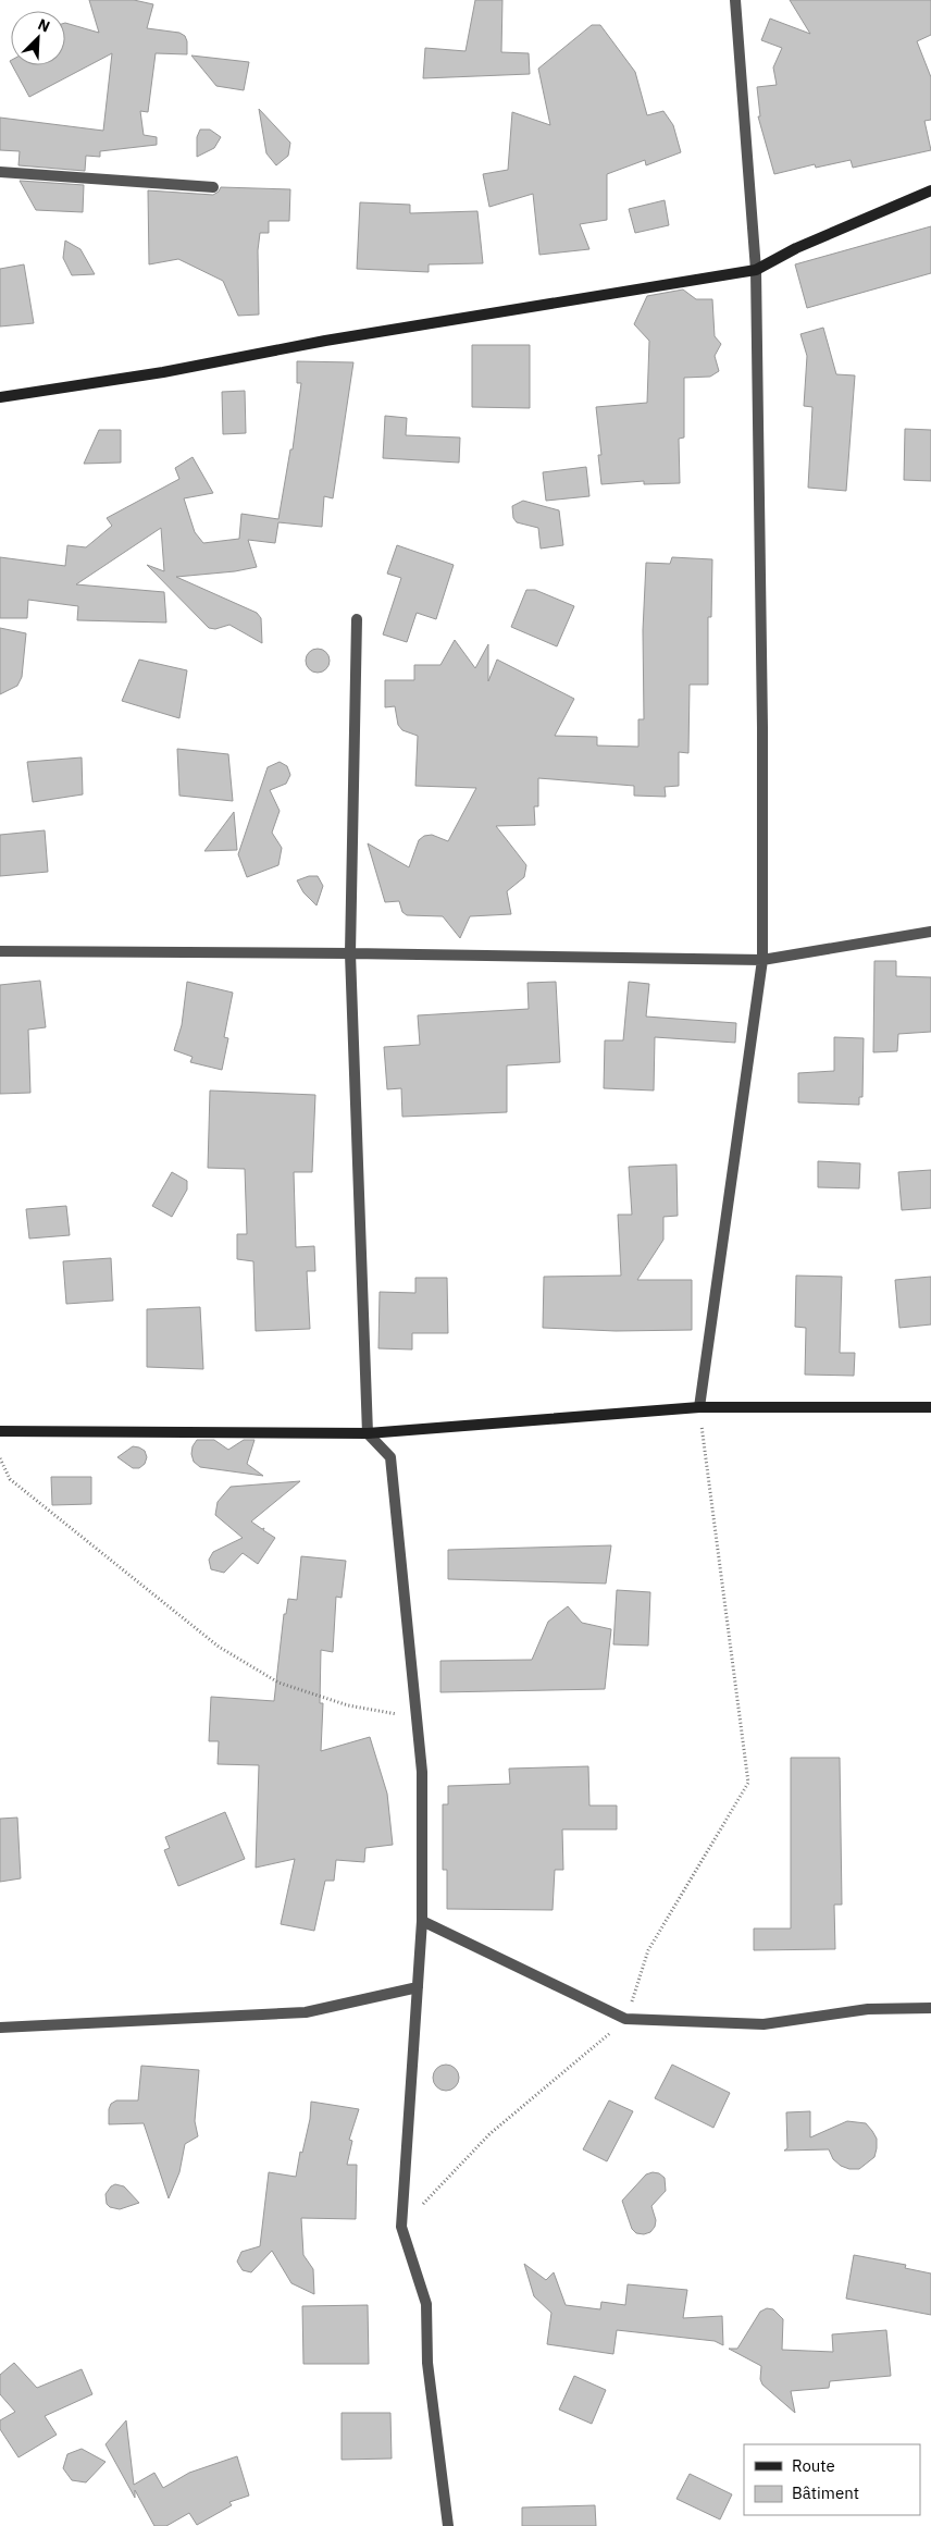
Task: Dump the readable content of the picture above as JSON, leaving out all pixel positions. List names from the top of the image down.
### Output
{
  "legend": ["Route", "Bâtiment"],
  "north": "top right"
}
